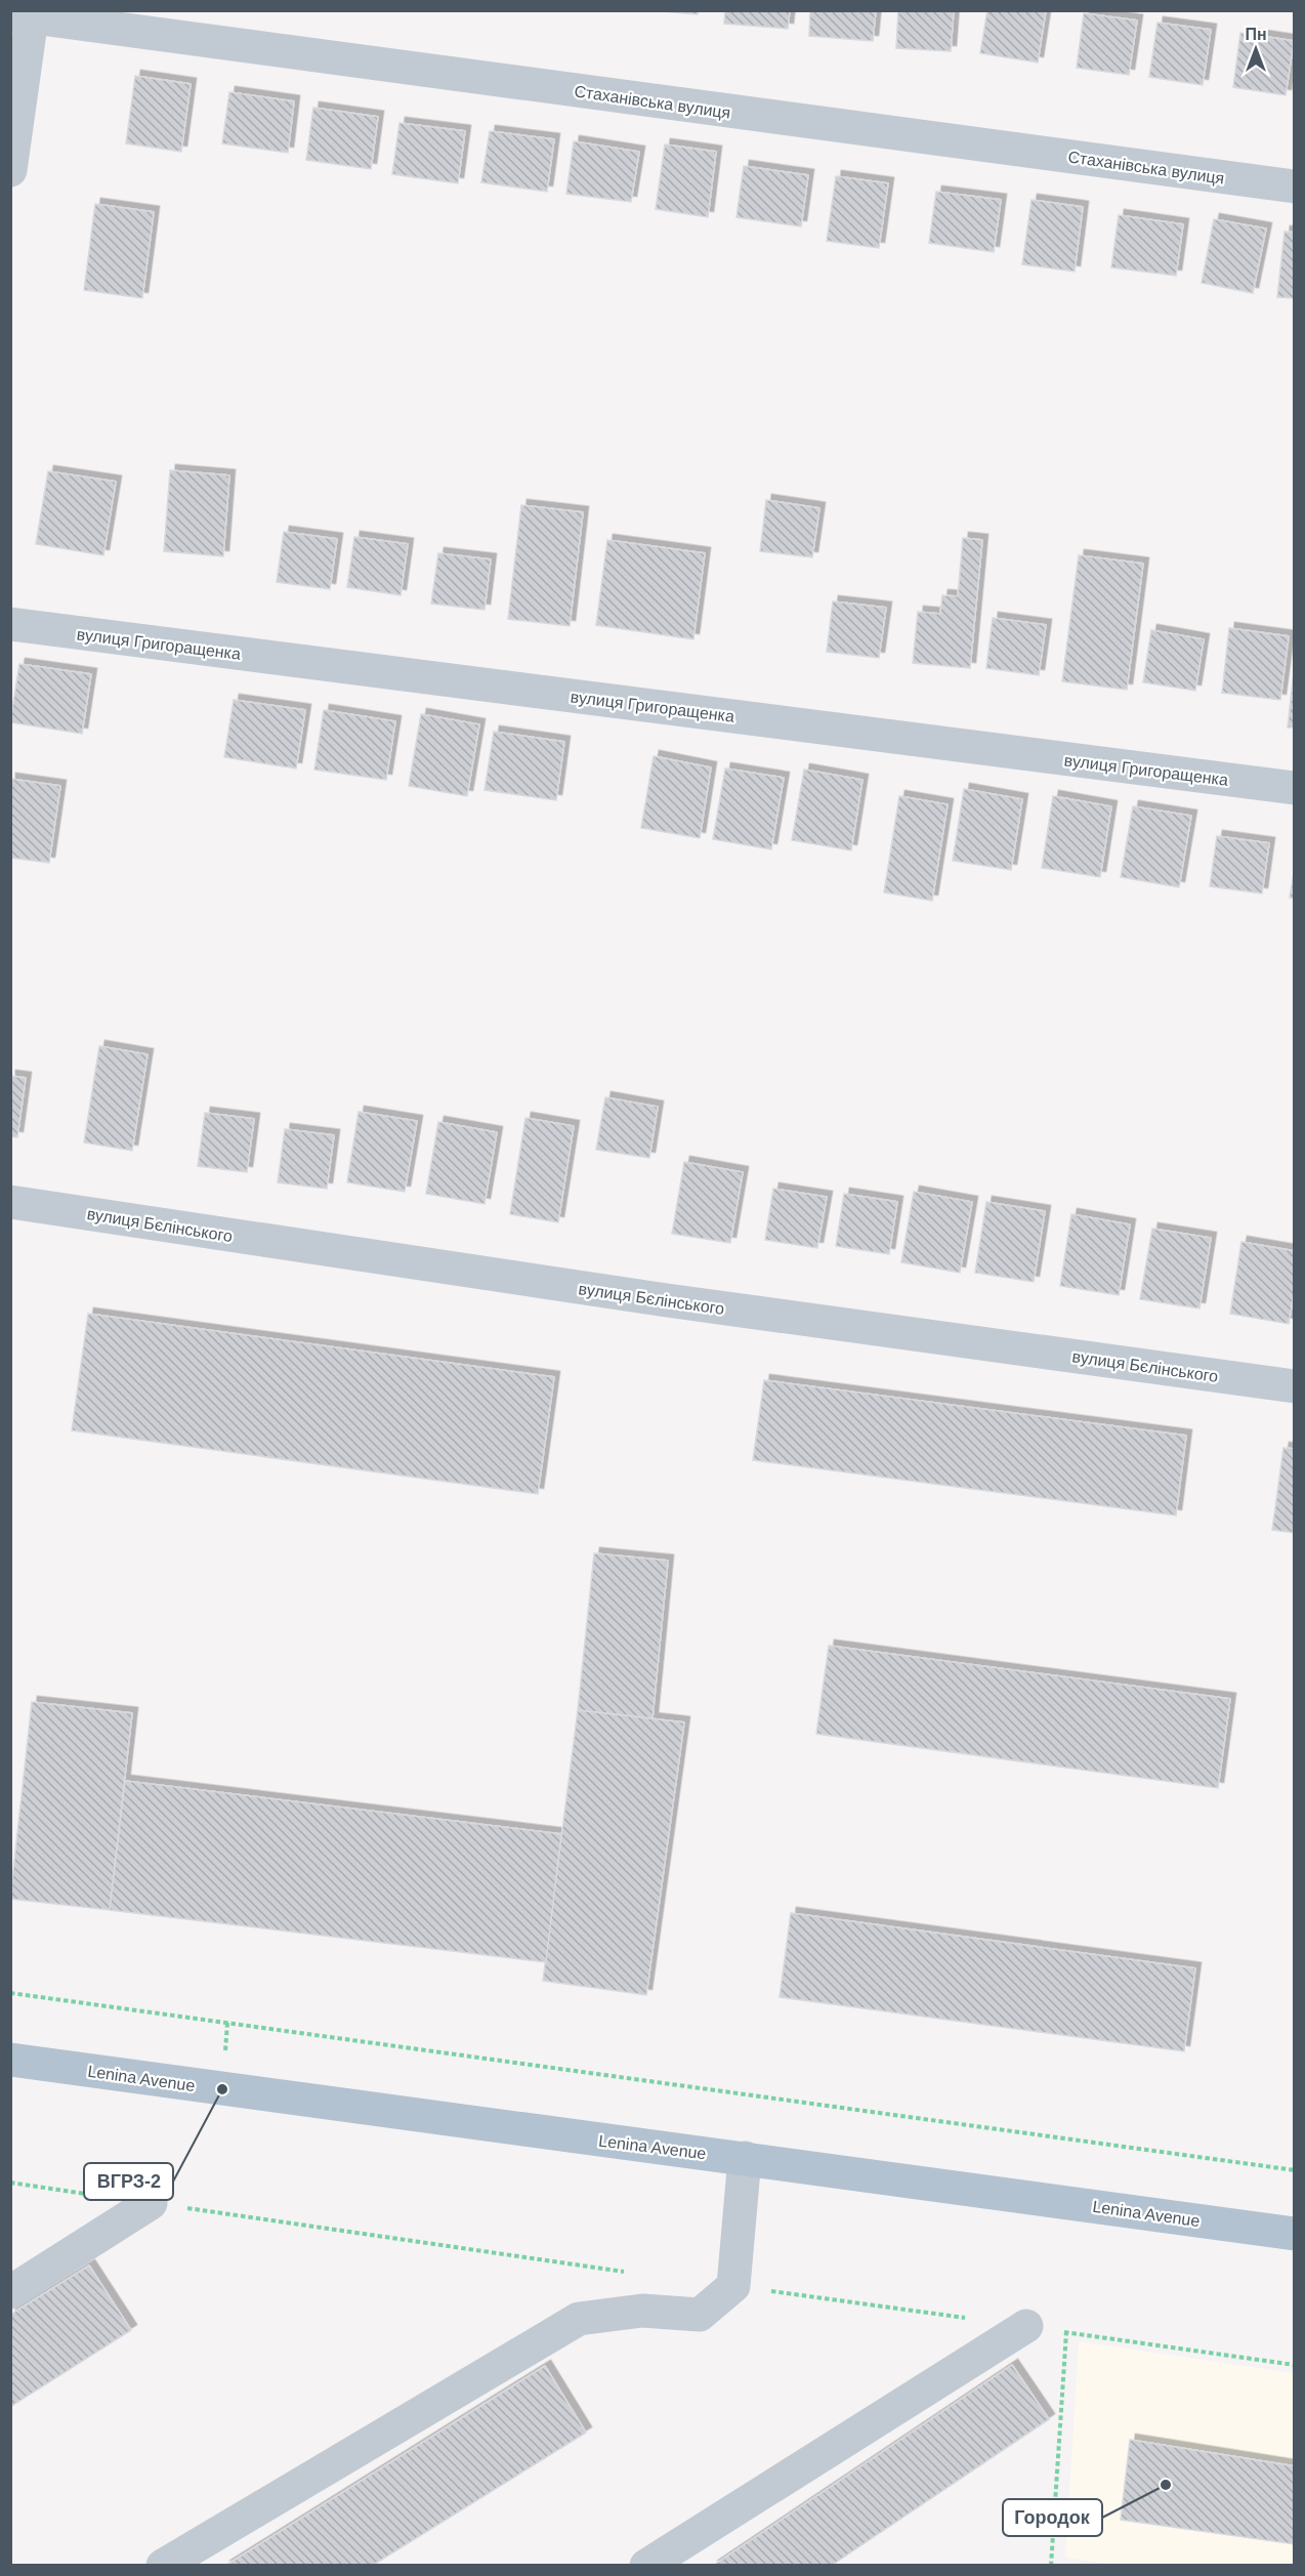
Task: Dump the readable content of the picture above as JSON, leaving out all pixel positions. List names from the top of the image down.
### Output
{
  "streets": {
    "main road": ["Lenina Avenue"],
    "street": ["Стаханівська вулиця", "вулиця Григоращенка", "вулиця Бєлінського"]
  },
  "places": ["ВГРЗ-2", "Городок"],
  "north": "top"
}
